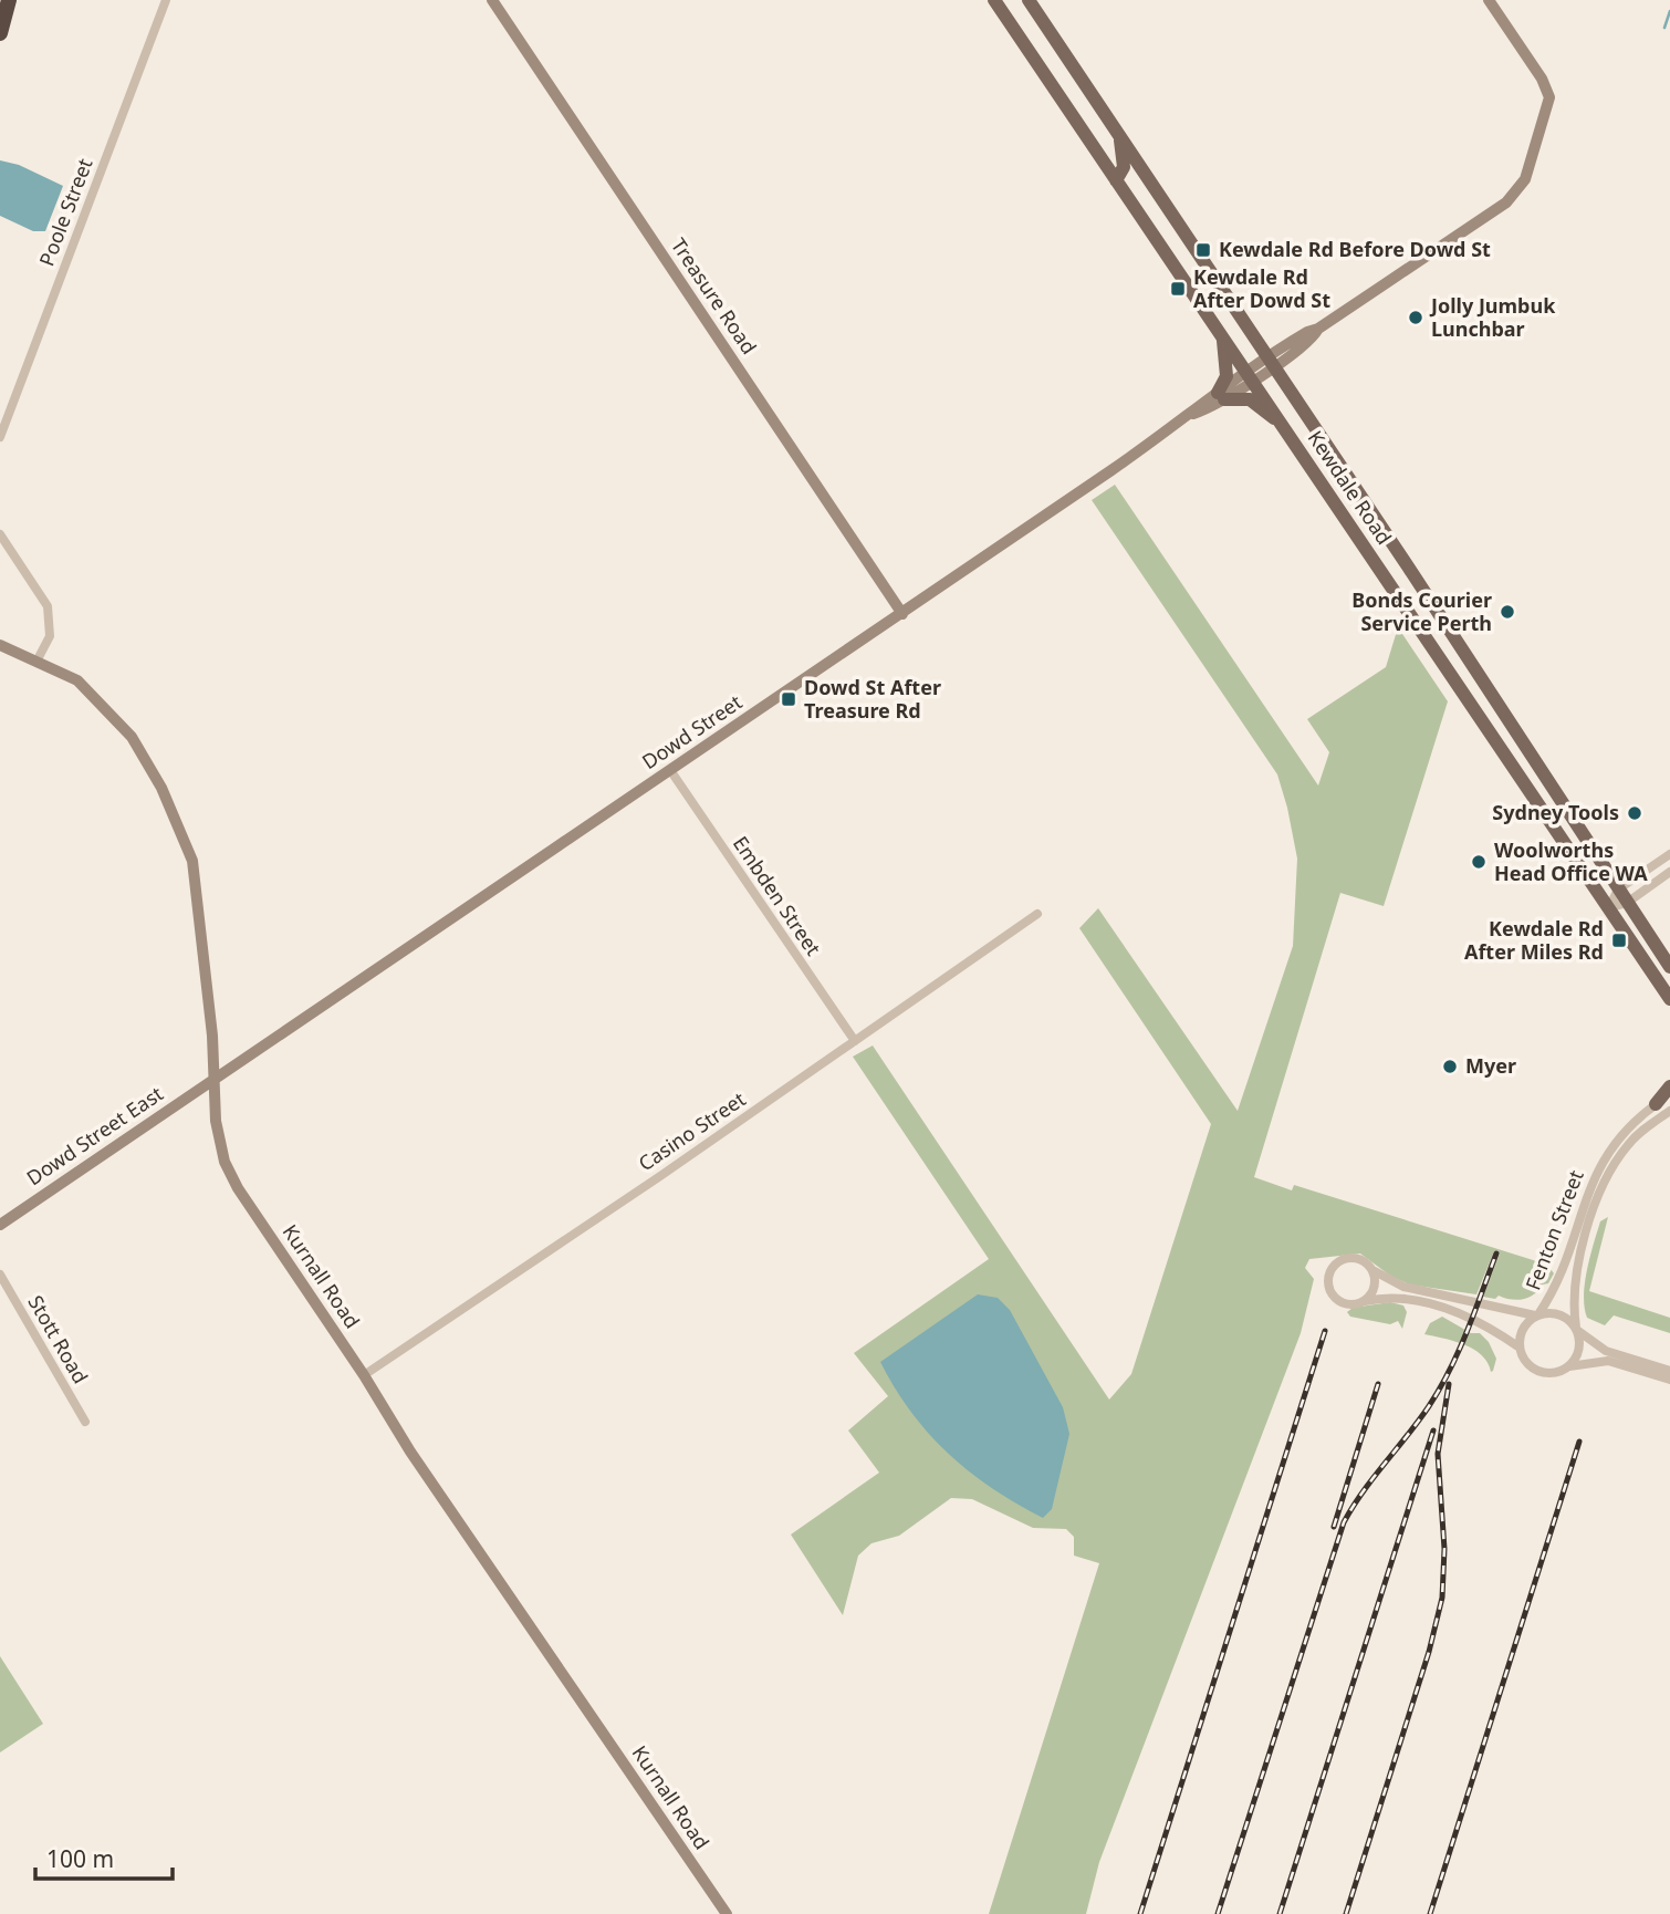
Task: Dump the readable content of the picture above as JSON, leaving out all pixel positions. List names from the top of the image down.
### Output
{
  "streets": {
    "main road": ["Kewdale Road"],
    "street": [
      "Poole Street",
      "Treasure Road",
      "Dowd Street",
      "Embden Street",
      "Casino Street",
      "Dowd Street East",
      "Fenton Street",
      "Kurnall Road",
      "Stott Road"
    ]
  },
  "crossings": [
    ["Treasure Road", "Dowd Street"],
    ["Kewdale Road", "Dowd Street"],
    ["Dowd Street", "Embden Street"],
    ["Dowd Street", "Dowd Street East"],
    ["Dowd Street", "Kurnall Road"],
    ["Embden Street", "Casino Street"],
    ["Casino Street", "Kurnall Road"],
    ["Dowd Street East", "Kurnall Road"]
  ],
  "places": {
    "transit": [
      "Kewdale Rd Before Dowd St",
      "Kewdale Rd After Dowd St",
      "Dowd St After Treasure Rd",
      "Kewdale Rd After Miles Rd"
    ],
    "other": [
      "Jolly Jumbuk Lunchbar",
      "Bonds Courier Service Perth",
      "Sydney Tools",
      "Woolworths Head Office WA",
      "Myer"
    ]
  },
  "scale_bar": "100 m"
}
